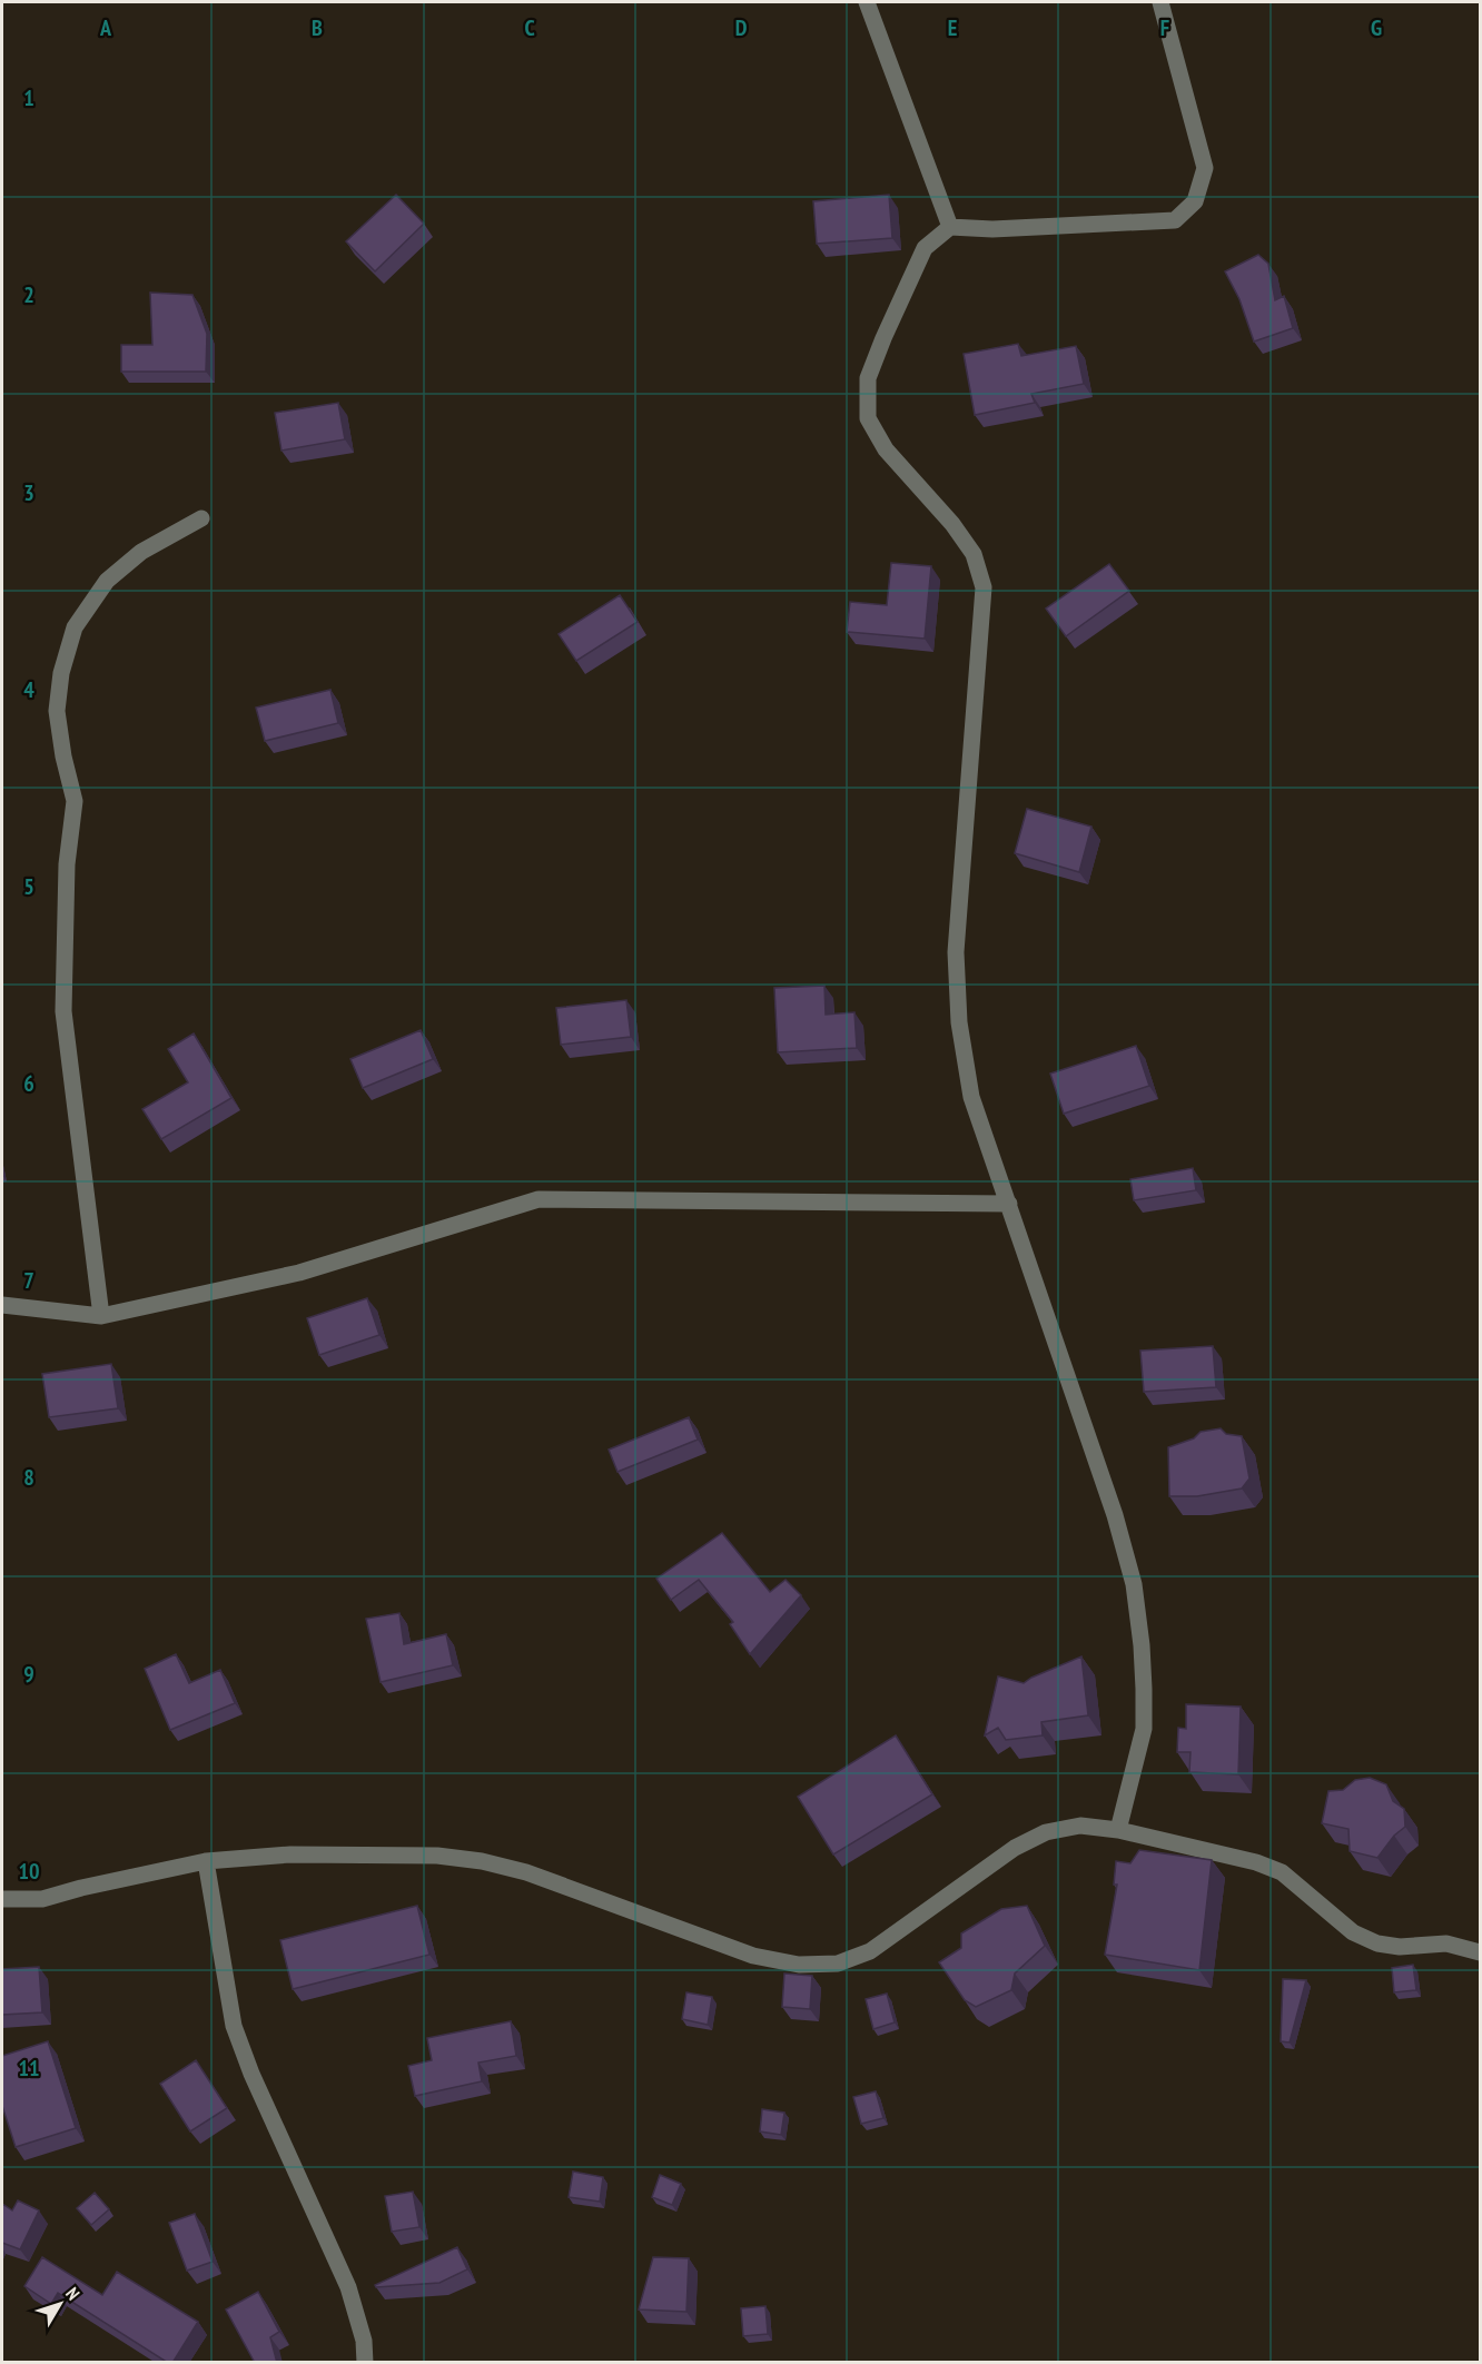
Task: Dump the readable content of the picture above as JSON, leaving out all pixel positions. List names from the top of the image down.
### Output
{
  "north": "top right",
  "grid": {
    "columns": [
      "A",
      "B",
      "C",
      "D",
      "E",
      "F",
      "G"
    ],
    "rows": [
      "1",
      "2",
      "3",
      "4",
      "5",
      "6",
      "7",
      "8",
      "9",
      "10",
      "11"
    ]
  }
}
